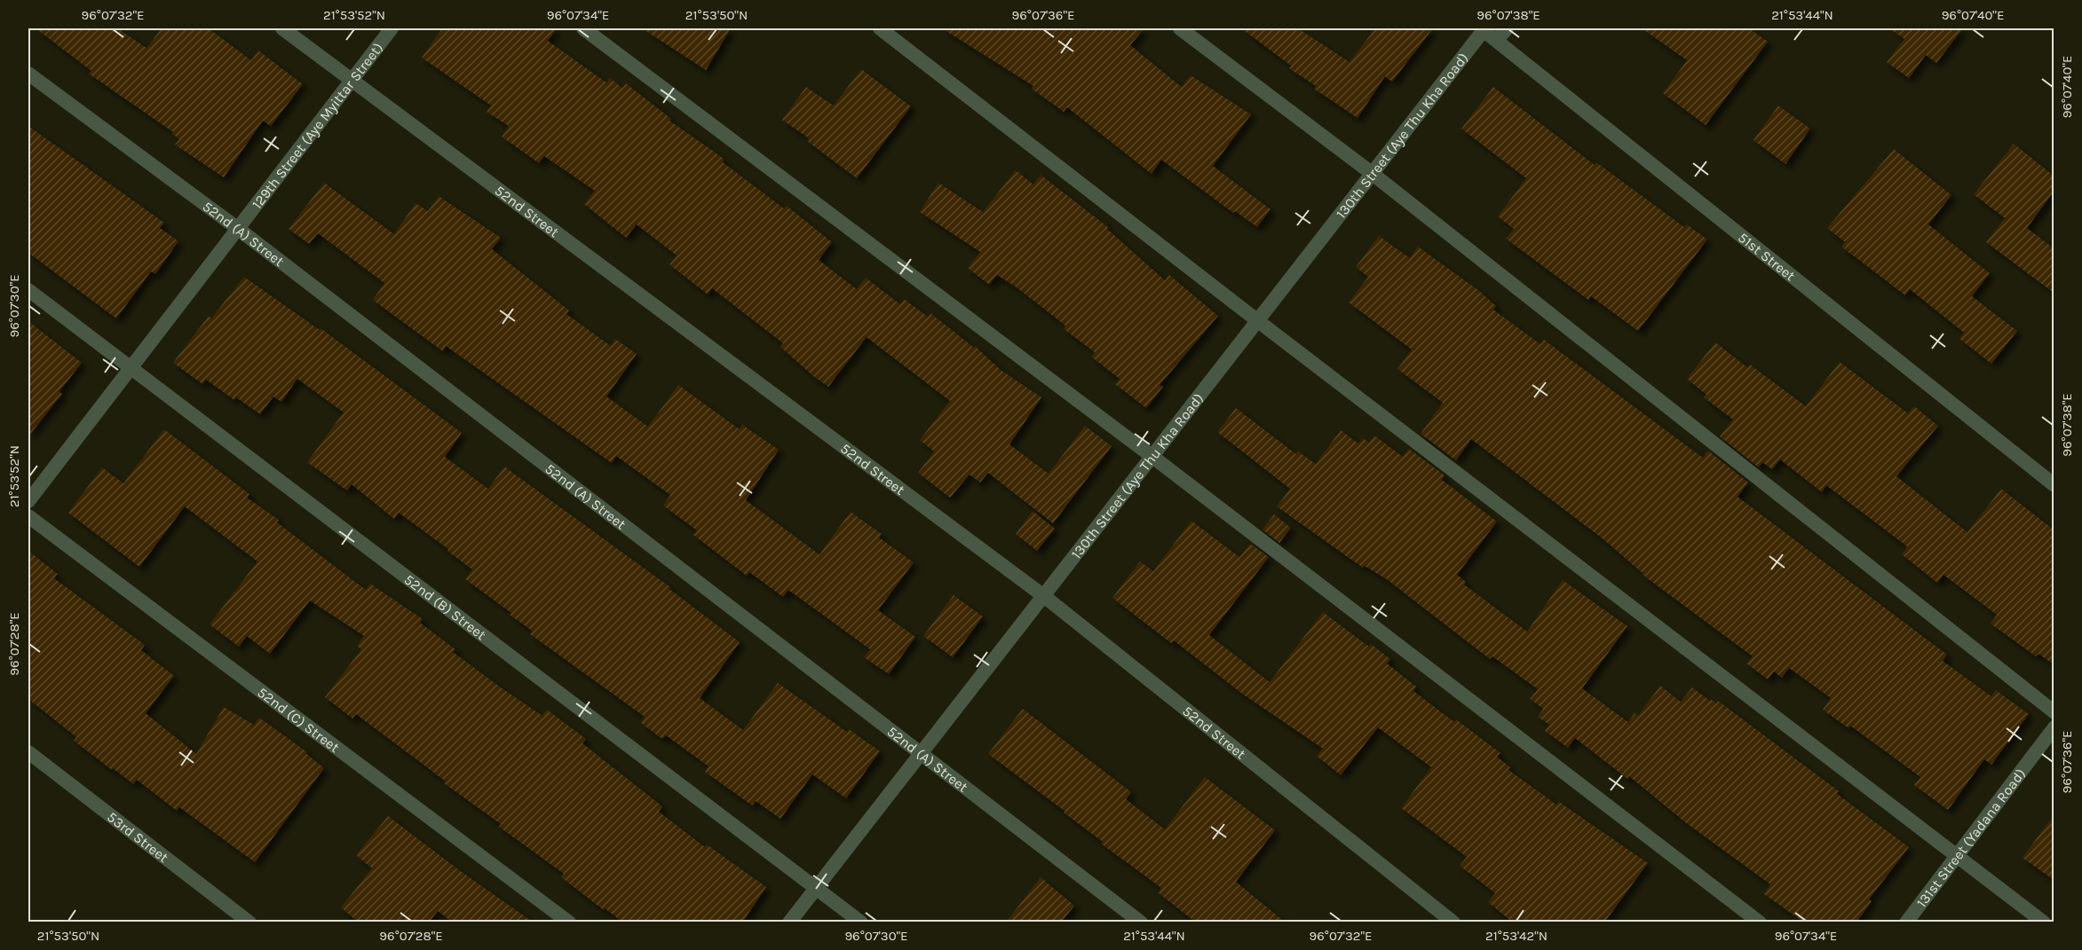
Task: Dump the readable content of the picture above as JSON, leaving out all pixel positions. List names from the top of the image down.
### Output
{
  "streets": {
    "street": [
      "129th Street (Aye Myittar Street)",
      "130th Street (Aye Thu Kha Road)",
      "52nd Street",
      "52nd (A) Street",
      "51st Street",
      "52nd (B) Street",
      "52nd (C) Street",
      "53rd Street",
      "131st Street (Yadana Road)"
    ]
  },
  "crossings": [
    ["129th Street (Aye Myittar Street)", "52nd Street"],
    ["129th Street (Aye Myittar Street)", "52nd (A) Street"],
    ["129th Street (Aye Myittar Street)", "52nd (B) Street"],
    ["130th Street (Aye Thu Kha Road)", "52nd Street"],
    ["130th Street (Aye Thu Kha Road)", "52nd (A) Street"],
    ["130th Street (Aye Thu Kha Road)", "51st Street"],
    ["130th Street (Aye Thu Kha Road)", "52nd (B) Street"]
  ],
  "coordinates": [
    "96°07'32\"E",
    "21°53'52\"N",
    "96°07'34\"E",
    "21°53'50\"N",
    "96°07'36\"E",
    "96°07'38\"E",
    "21°53'44\"N",
    "96°07'40\"E",
    "96°07'30\"E",
    "96°07'28\"E",
    "21°53'42\"N"
  ]
}
